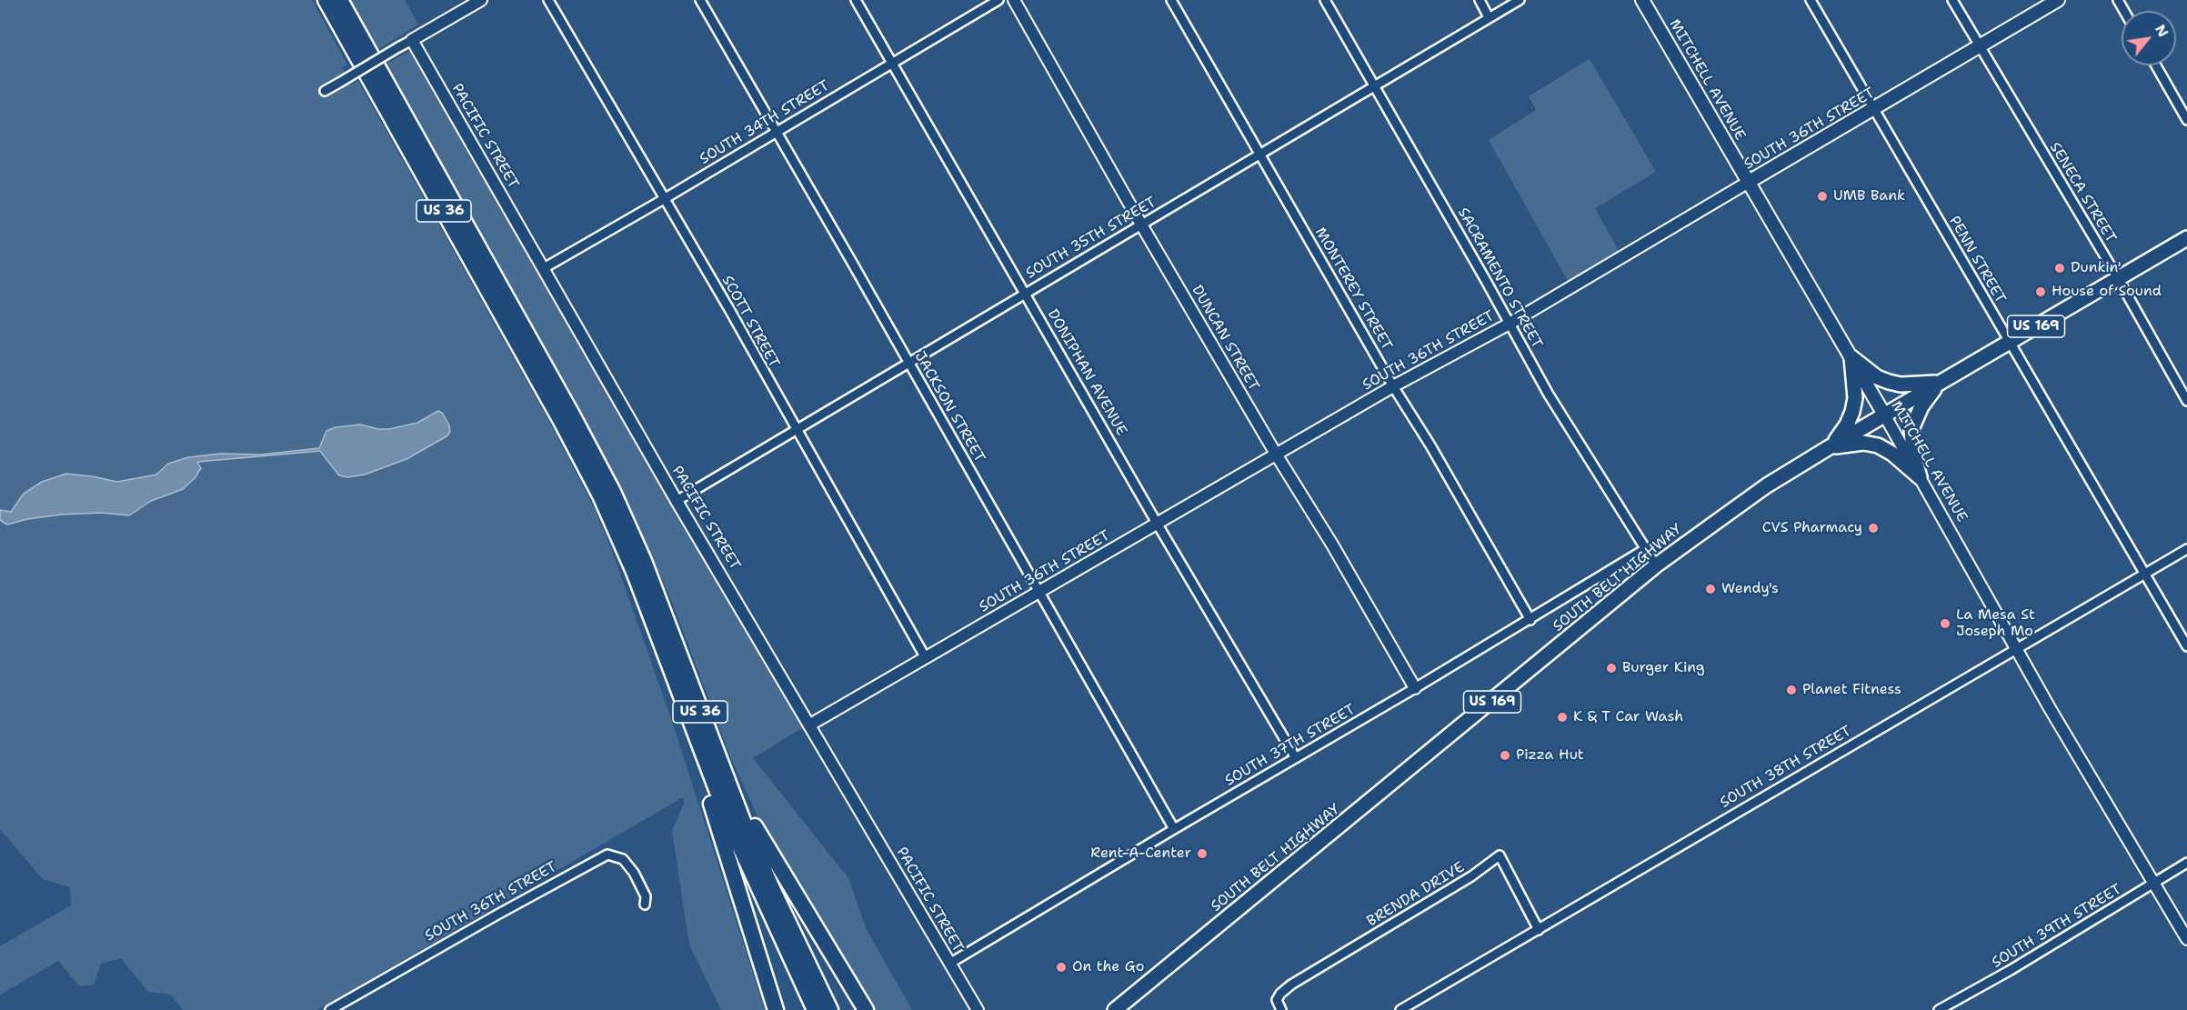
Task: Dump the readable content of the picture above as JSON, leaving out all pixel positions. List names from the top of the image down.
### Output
{
  "streets": {
    "highway": ["US 36"],
    "main road": [
      "MITCHELL AVENUE",
      "SOUTH 36TH STREET",
      "US 169",
      "SOUTH BELT HIGHWAY"
    ],
    "street": [
      "SOUTH 34TH STREET",
      "PACIFIC STREET",
      "SENECA STREET",
      "SOUTH 35TH STREET",
      "PENN STREET",
      "SACRAMENTO STREET",
      "MONTEREY STREET",
      "SCOTT STREET",
      "DUNCAN STREET",
      "DONIPHAN AVENUE",
      "JACKSON STREET",
      "SOUTH 37TH STREET",
      "SOUTH 38TH STREET",
      "BRENDA DRIVE",
      "SOUTH 39TH STREET"
    ]
  },
  "crossings": [
    ["MITCHELL AVENUE", "SOUTH 36TH STREET"],
    ["MITCHELL AVENUE", "SOUTH BELT HIGHWAY"],
    ["MITCHELL AVENUE", "SOUTH 38TH STREET"],
    ["MITCHELL AVENUE", "SOUTH 39TH STREET"],
    ["SOUTH 34TH STREET", "PACIFIC STREET"],
    ["SOUTH 34TH STREET", "SCOTT STREET"],
    ["SOUTH 34TH STREET", "DONIPHAN AVENUE"],
    ["SOUTH 34TH STREET", "JACKSON STREET"],
    ["SOUTH 36TH STREET", "PACIFIC STREET"],
    ["SOUTH 36TH STREET", "SENECA STREET"],
    ["SOUTH 36TH STREET", "PENN STREET"],
    ["SOUTH 36TH STREET", "SACRAMENTO STREET"],
    ["SOUTH 36TH STREET", "MONTEREY STREET"],
    ["SOUTH 36TH STREET", "SCOTT STREET"],
    ["SOUTH 36TH STREET", "DUNCAN STREET"],
    ["SOUTH 36TH STREET", "DONIPHAN AVENUE"],
    ["SOUTH 36TH STREET", "JACKSON STREET"],
    ["PACIFIC STREET", "SOUTH 35TH STREET"],
    ["PACIFIC STREET", "SOUTH 37TH STREET"],
    ["SENECA STREET", "SOUTH BELT HIGHWAY"],
    ["SOUTH 35TH STREET", "SACRAMENTO STREET"],
    ["SOUTH 35TH STREET", "MONTEREY STREET"],
    ["SOUTH 35TH STREET", "SCOTT STREET"],
    ["SOUTH 35TH STREET", "DUNCAN STREET"],
    ["SOUTH 35TH STREET", "DONIPHAN AVENUE"],
    ["SOUTH 35TH STREET", "JACKSON STREET"],
    ["PENN STREET", "SOUTH BELT HIGHWAY"],
    ["PENN STREET", "SOUTH 38TH STREET"],
    ["SACRAMENTO STREET", "SOUTH BELT HIGHWAY"],
    ["SACRAMENTO STREET", "SOUTH 37TH STREET"],
    ["MONTEREY STREET", "SOUTH 37TH STREET"],
    ["DUNCAN STREET", "SOUTH 37TH STREET"],
    ["DONIPHAN AVENUE", "SOUTH 37TH STREET"],
    ["JACKSON STREET", "SOUTH 37TH STREET"],
    ["SOUTH 38TH STREET", "BRENDA DRIVE"]
  ],
  "places": [
    "UMB Bank",
    "Dunkin'",
    "House of Sound",
    "CVS Pharmacy",
    "Wendy's",
    "La Mesa St Joseph Mo",
    "Burger King",
    "Planet Fitness",
    "K & T Car Wash",
    "Pizza Hut",
    "Rent-A-Center",
    "On the Go"
  ],
  "north": "top right"
}
